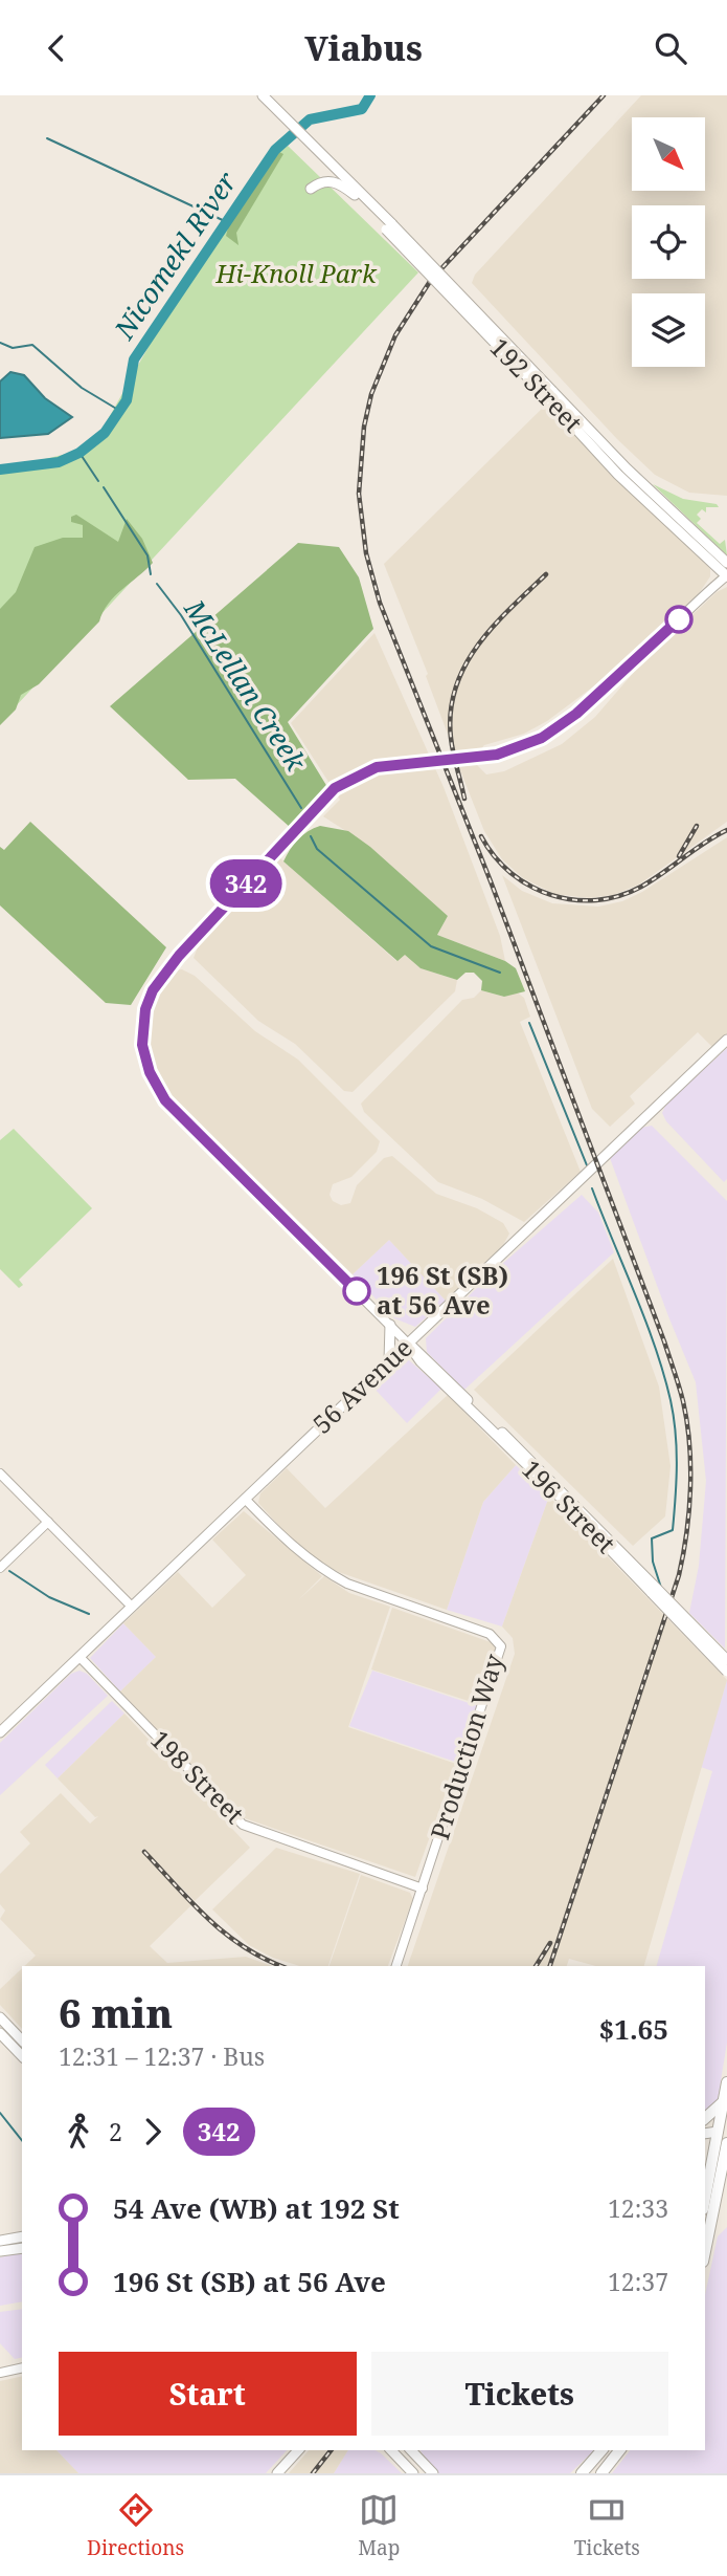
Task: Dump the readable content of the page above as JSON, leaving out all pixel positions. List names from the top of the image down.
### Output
{
  "streets": {
    "main road": ["192 Street", "56 Avenue", "196 Street"],
    "street": ["Production Way", "198 Street"]
  },
  "crossings": [
    ["192 Street", "196 Street"],
    ["56 Avenue", "196 Street"],
    ["56 Avenue", "Production Way"],
    ["56 Avenue", "198 Street"],
    ["Production Way", "198 Street"]
  ],
  "water": ["Nicomekl River", "McLellan Creek"],
  "parks": ["Hi-Knoll Park"],
  "places": ["196 St (SB) at 56 Ave"],
  "lines": ["bus line 342"],
  "north": "bottom right",
  "page": {
    "header": "Viabus",
    "on_map": "342",
    "heading": ["6 min", "12:31 – 12:37 · Bus", "$1.65"],
    "legs": ["2", "342"],
    "list": [
      {
        "name": "54 Ave (WB) at 192 St",
        "value": "12:33"
      },
      {
        "name": "196 St (SB) at 56 Ave",
        "value": "12:37"
      }
    ],
    "buttons": ["Start", "Tickets"],
    "tabs": ["Directions", "Map", "Tickets"]
  }
}
